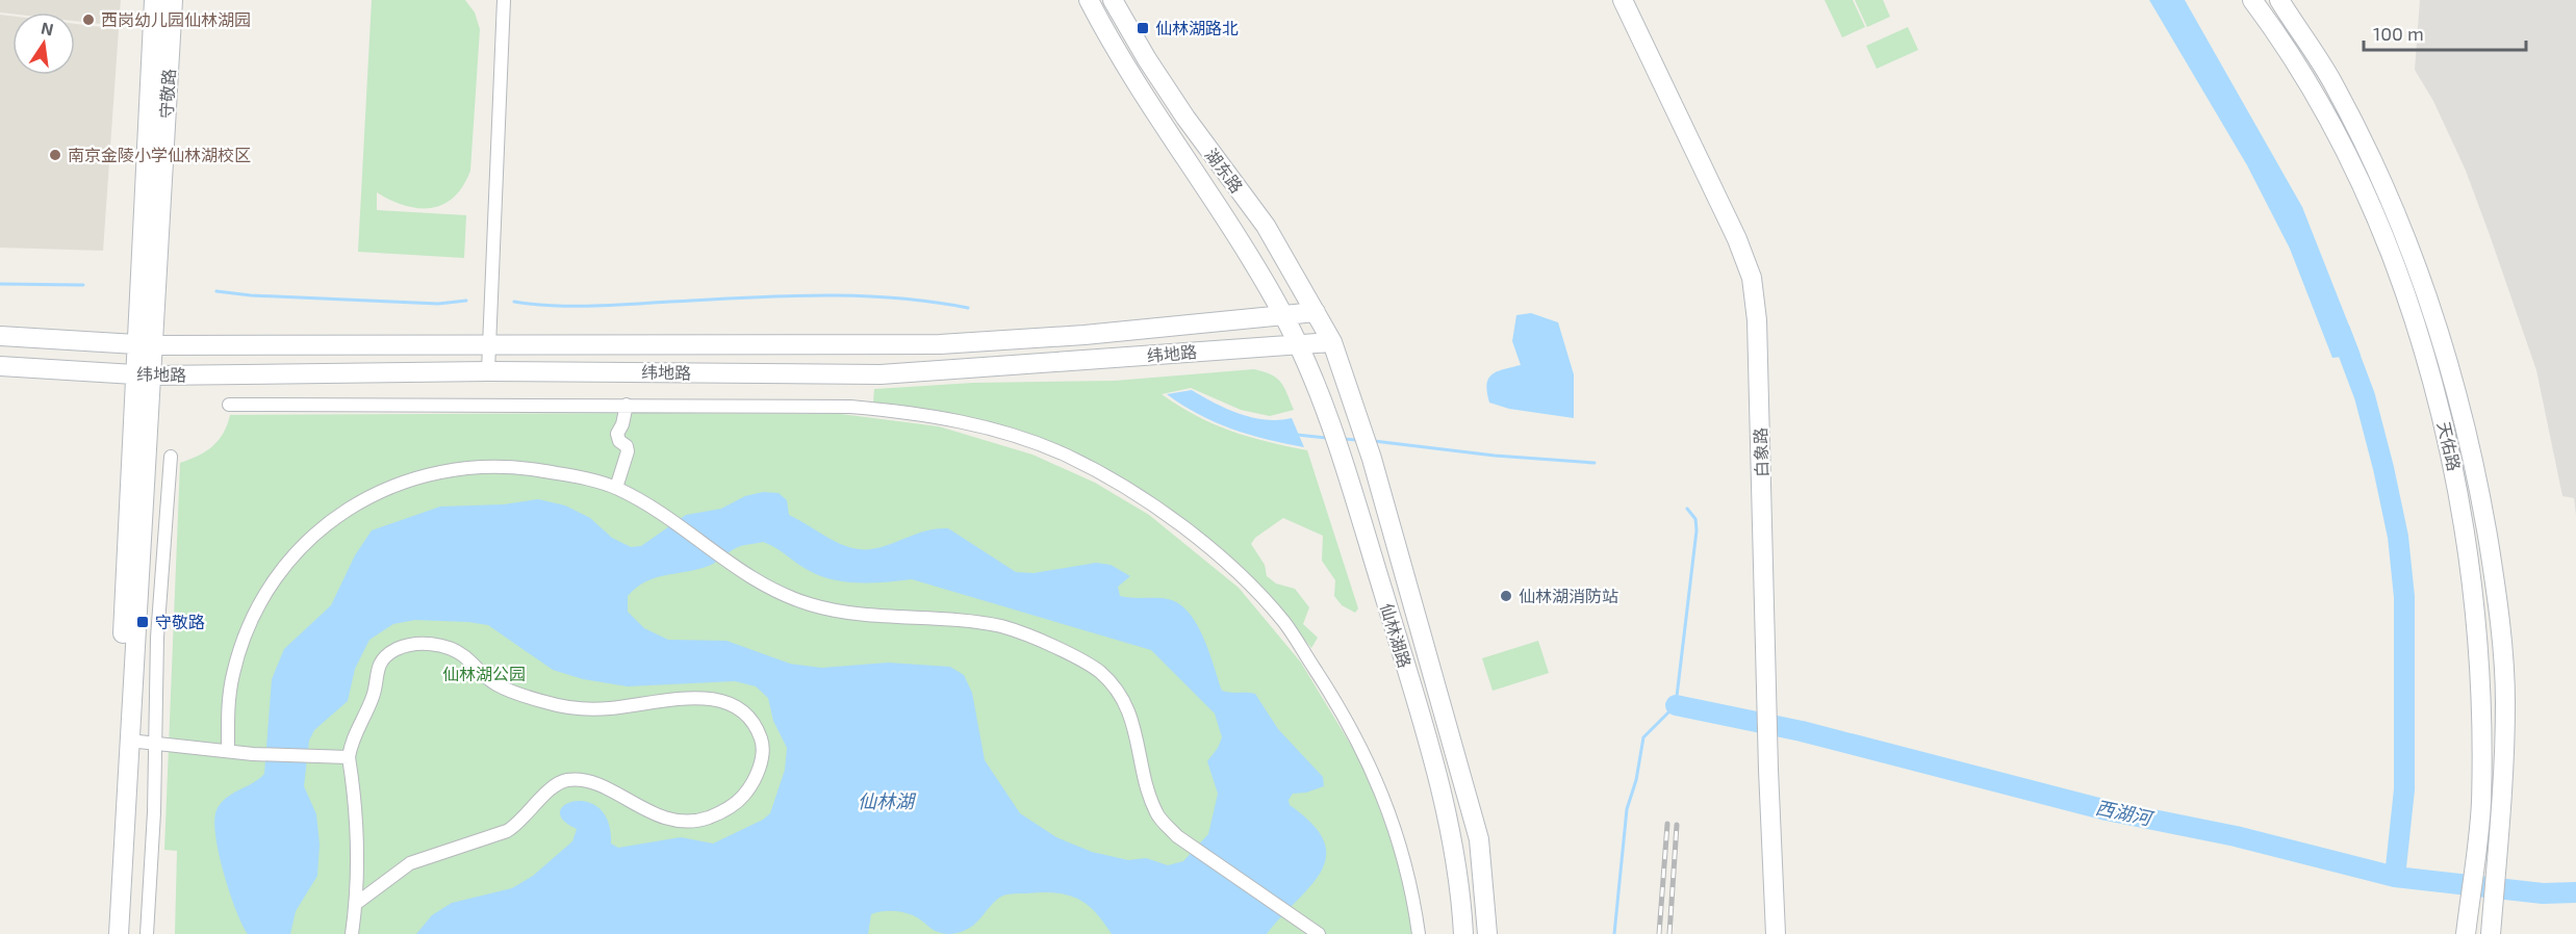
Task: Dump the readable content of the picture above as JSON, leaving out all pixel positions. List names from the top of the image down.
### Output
{
  "streets": {
    "main road": [
      "守敬路",
      "湖东路",
      "纬地路",
      "天佑路",
      "白象路",
      "仙林湖路"
    ]
  },
  "crossings": [
    ["守敬路", "纬地路"],
    ["湖东路", "纬地路"],
    ["湖东路", "仙林湖路"],
    ["纬地路", "仙林湖路"]
  ],
  "water": ["仙林湖", "西湖河"],
  "parks": ["仙林湖公园"],
  "places": {
    "other": ["西岗幼儿园仙林湖园", "南京金陵小学仙林湖校区", "仙林湖消防站"],
    "transit": ["仙林湖路北", "守敬路"]
  },
  "scale_bar": "100 m",
  "north": "top"
}
